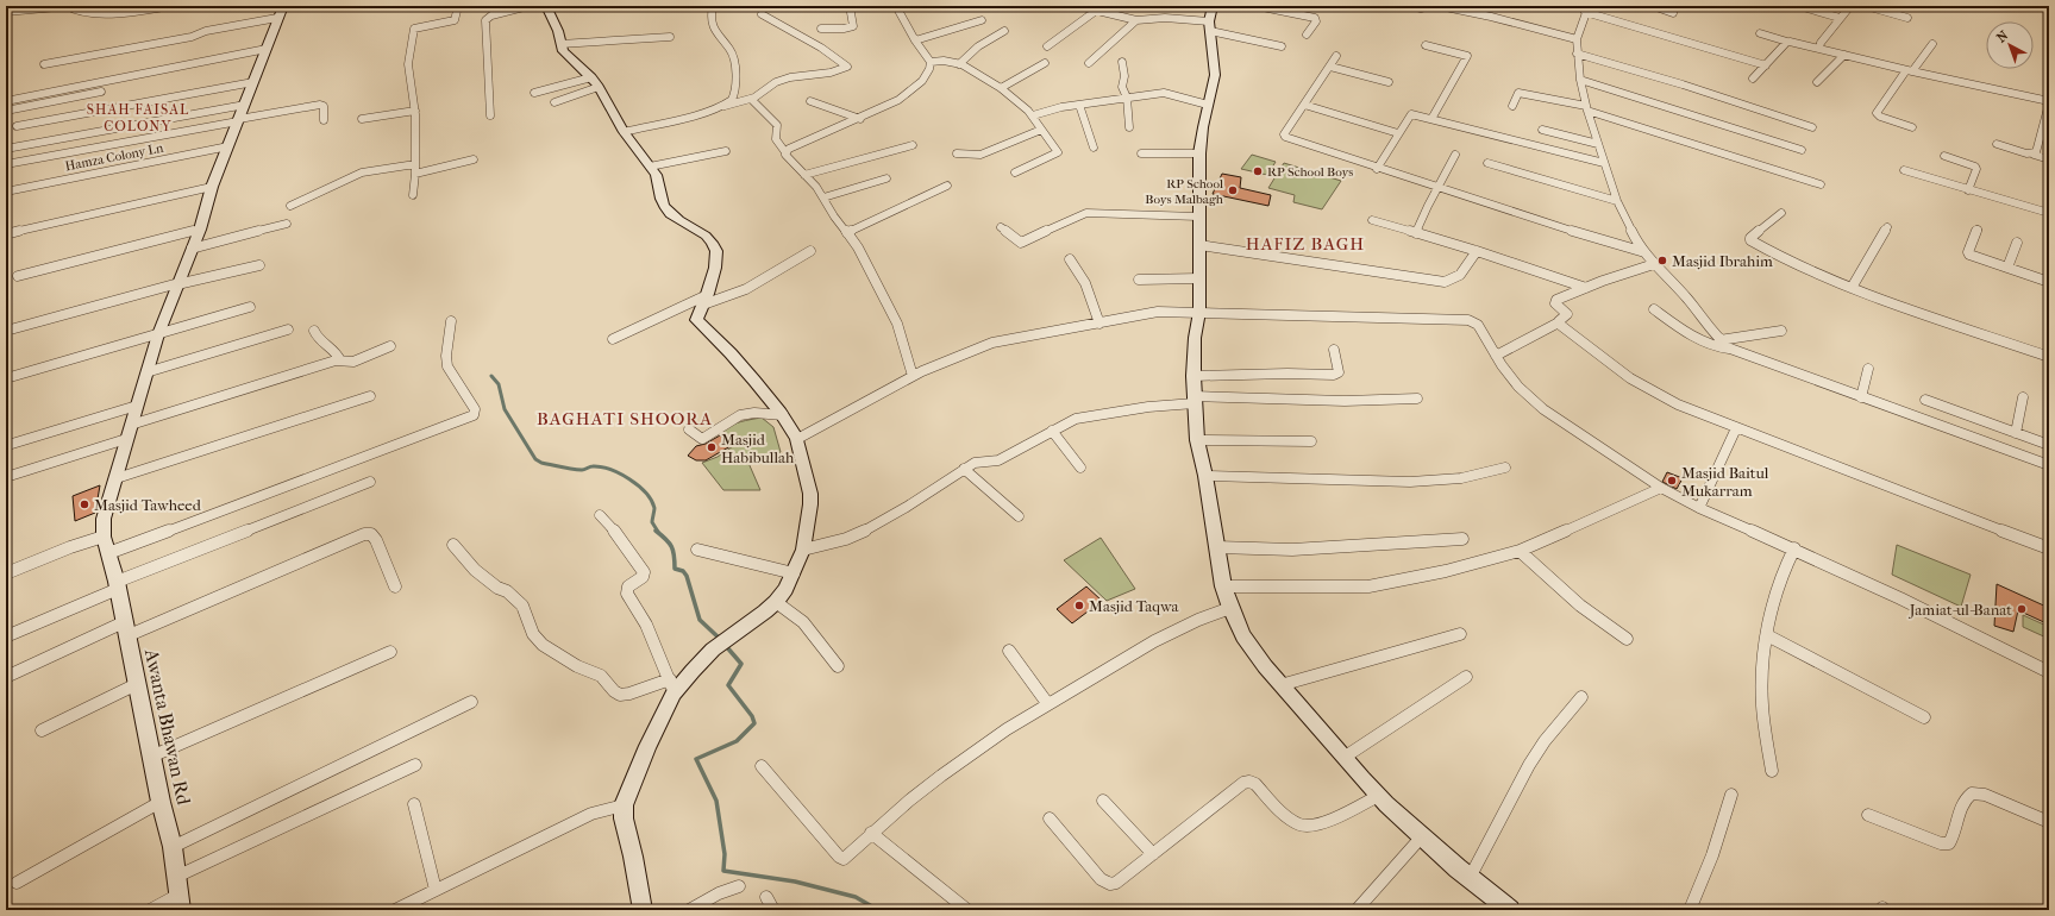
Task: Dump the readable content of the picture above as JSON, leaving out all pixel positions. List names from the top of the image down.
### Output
{
  "streets": {
    "street": ["Hamza Colony Ln", "Awanta Bhawan Rd"]
  },
  "crossings": [
    ["Hamza Colony Ln", "Awanta Bhawan Rd"]
  ],
  "districts": ["SHAH FAISAL COLONY", "HAFIZ BAGH", "BAGHATI SHOORA"],
  "places": [
    "RP School Boys",
    "RP School Boys Malbagh",
    "Masjid Ibrahim",
    "Masjid Habibullah",
    "Masjid Baitul Mukarram",
    "Masjid Tawheed",
    "Masjid Taqwa",
    "Jamiat-ul-Banat"
  ],
  "north": "top left"
}
